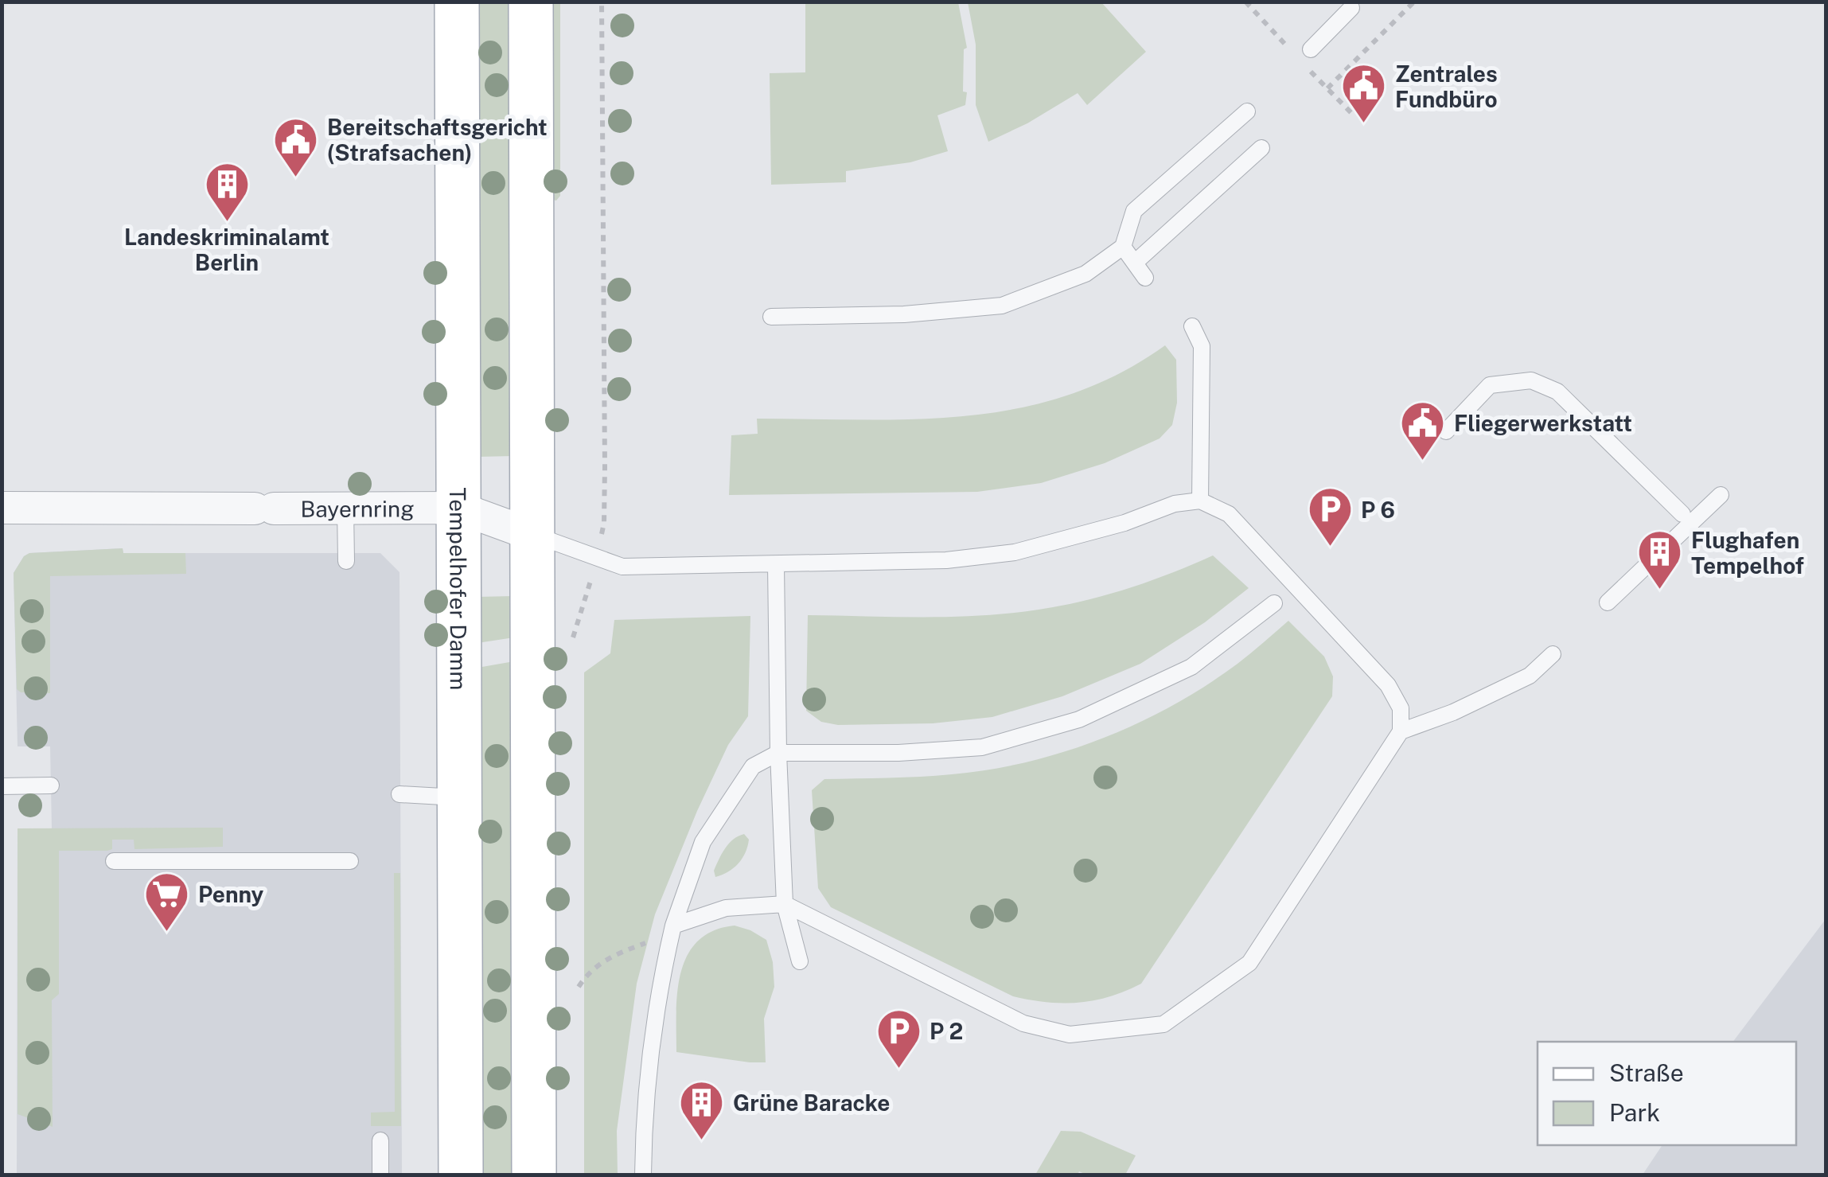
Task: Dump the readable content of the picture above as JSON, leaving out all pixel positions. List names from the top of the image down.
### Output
{
  "streets": {
    "main road": ["Tempelhofer Damm"],
    "street": ["Bayernring"]
  },
  "crossings": [
    ["Bayernring", "Tempelhofer Damm"]
  ],
  "places": {
    "public building": ["Zentrales Fundbüro", "Bereitschaftsgericht (Strafsachen)", "Fliegerwerkstatt"],
    "building": ["Landeskriminalamt Berlin", "Flughafen Tempelhof", "Grüne Baracke"],
    "parking": ["P 6", "P 2"],
    "supermarket": ["Penny"]
  },
  "legend": ["Straße", "Park"]
}
